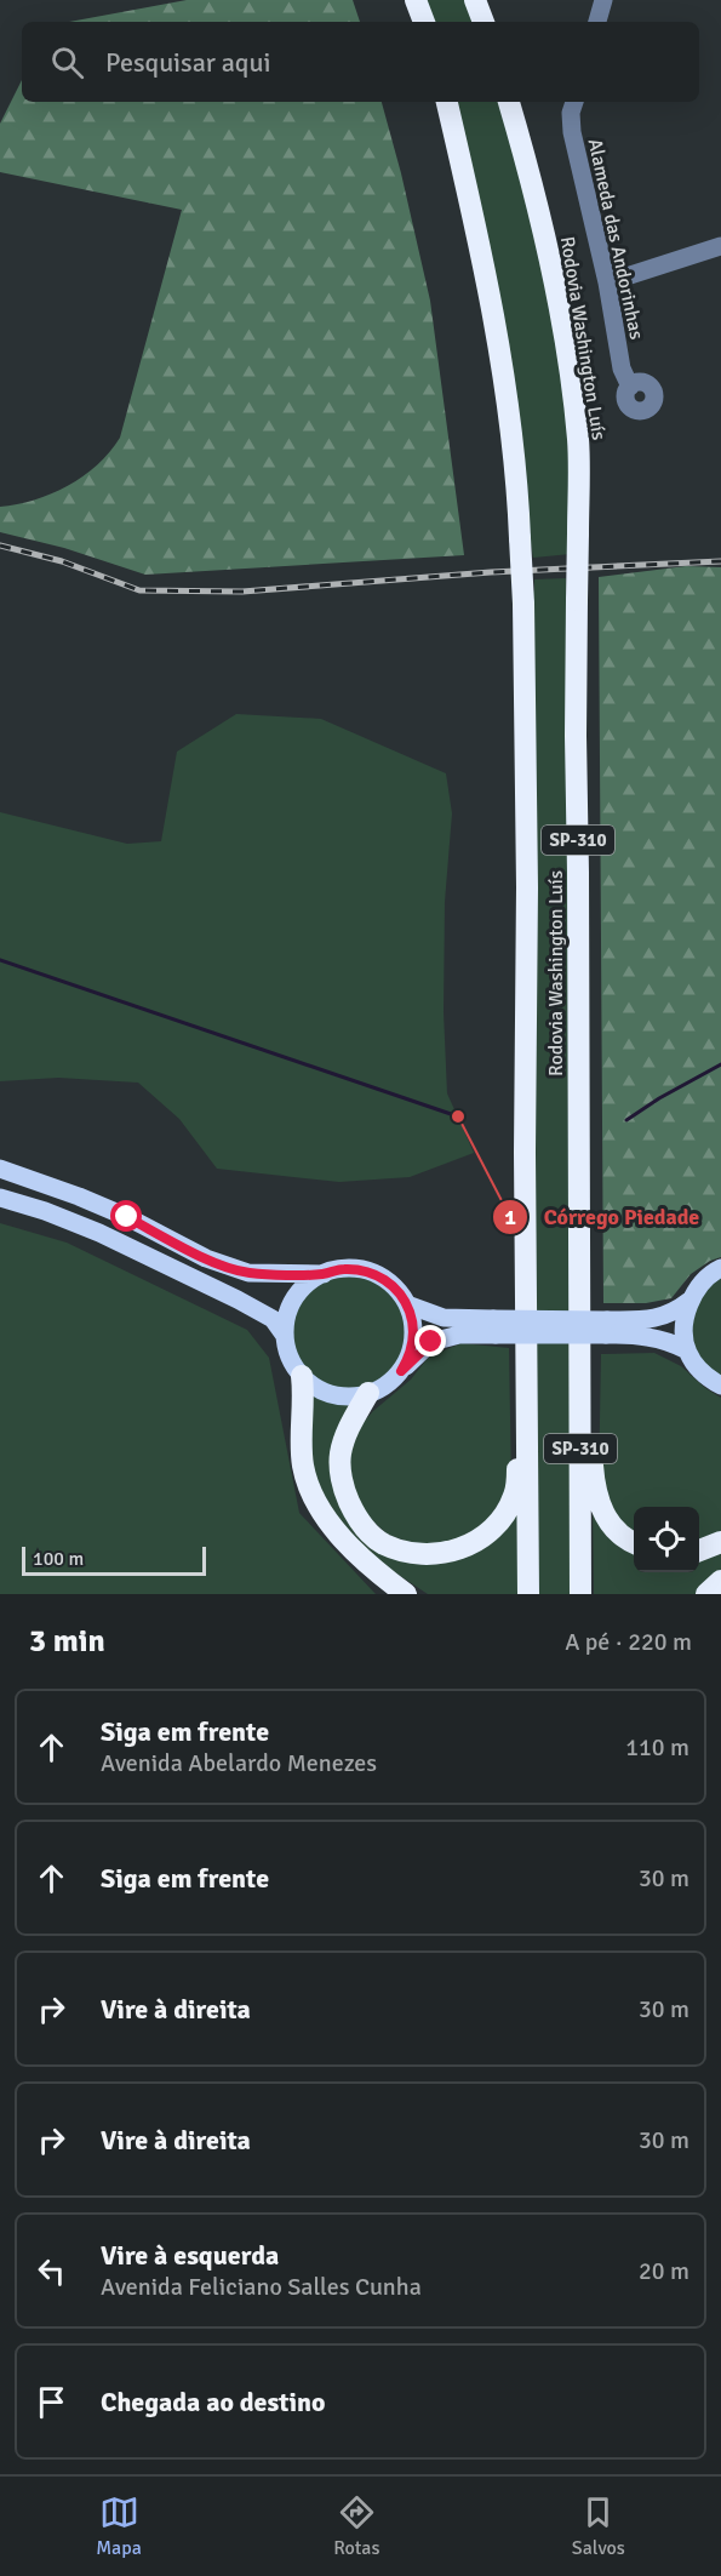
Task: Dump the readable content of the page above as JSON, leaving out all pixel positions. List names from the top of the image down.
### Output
{
  "streets": {
    "highway": ["Rodovia Washington Luís", "SP-310"],
    "street": ["Alameda das Andorinhas"]
  },
  "places": ["Córrego Piedade"],
  "scale_bar": "100 m",
  "page": {
    "search": "Pesquisar aqui",
    "scale": "100 m",
    "heading": ["3 min", "A pé · 220 m"],
    "list": [
      ["Siga em frente", "Avenida Abelardo Menezes", "110 m"],
      ["Siga em frente", "30 m"],
      ["Vire à direita", "30 m"],
      ["Vire à direita", "30 m"],
      ["Vire à esquerda", "Avenida Feliciano Salles Cunha", "20 m"],
      "Chegada ao destino"
    ],
    "nav": ["Mapa", "Rotas", "Salvos"]
  }
}
